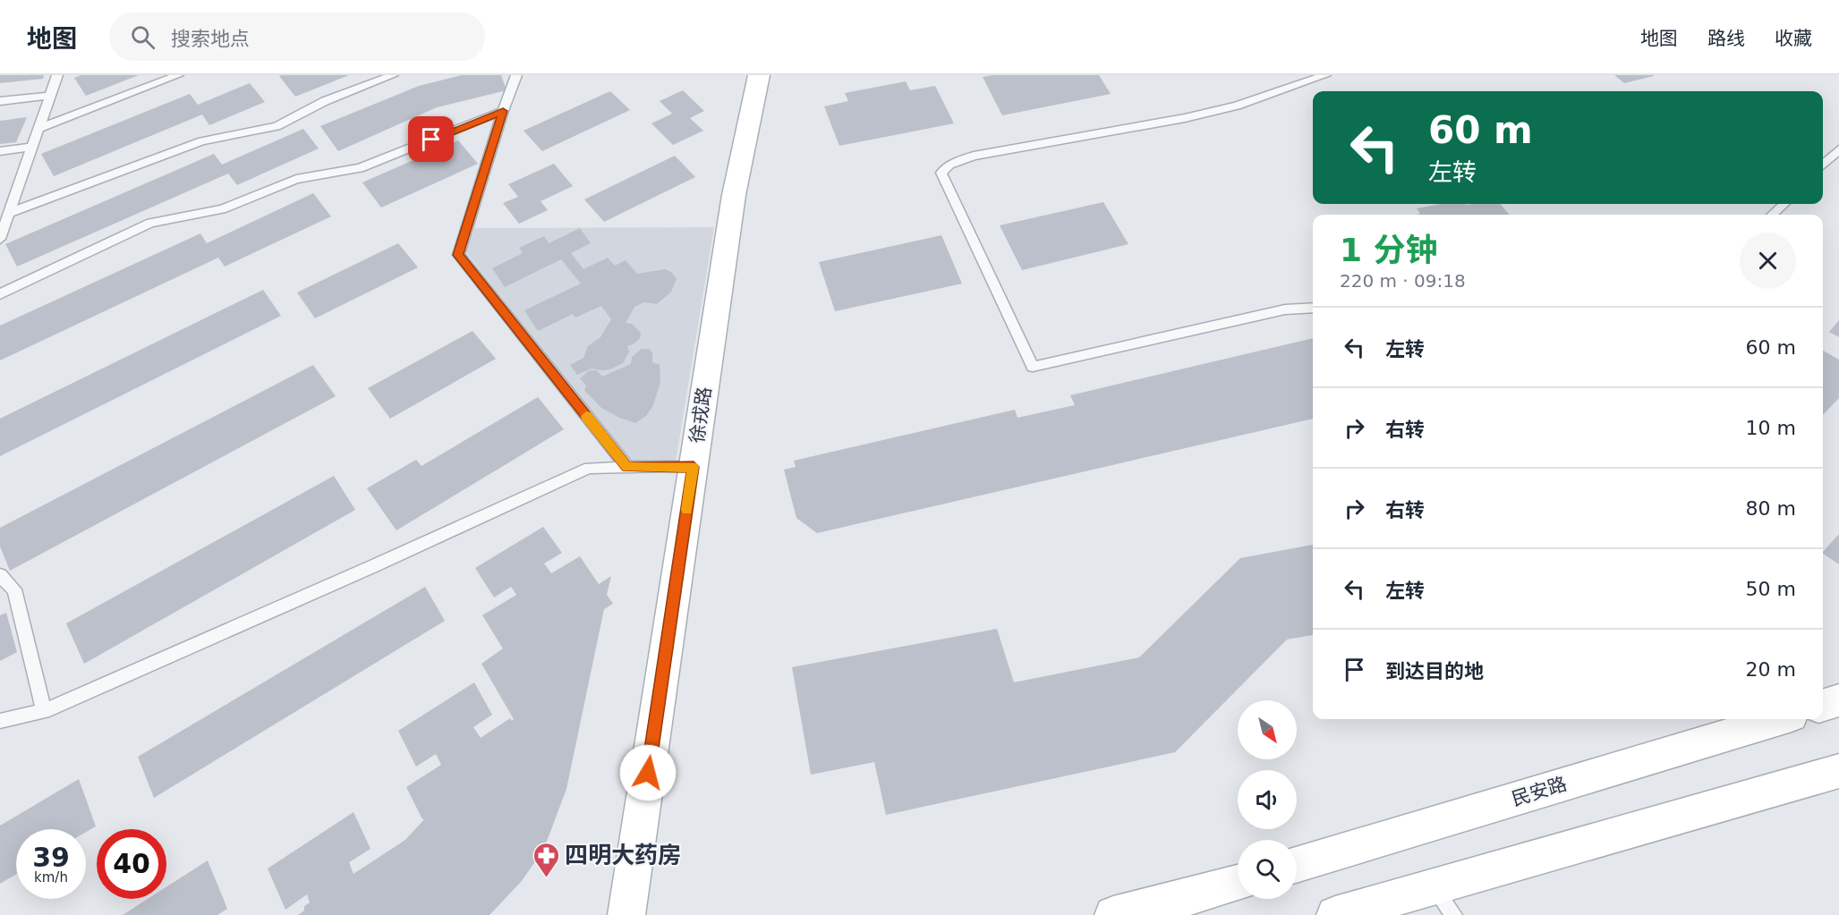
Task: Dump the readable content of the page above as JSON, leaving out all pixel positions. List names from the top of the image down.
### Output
{
  "streets": {
    "main road": ["徐戎路", "民安路"]
  },
  "places": {
    "pharmacy": ["四明大药房"]
  },
  "north": "bottom right",
  "page": {
    "header": "地图",
    "search": "搜索地点",
    "nav": ["地图", "路线", "收藏"],
    "turn": ["60 m", "左转"],
    "heading": ["1 分钟", "220 m · 09:18"],
    "list": [
      {
        "name": "左转",
        "value": "60 m"
      },
      {
        "name": "右转",
        "value": "10 m"
      },
      {
        "name": "右转",
        "value": "80 m"
      },
      {
        "name": "左转",
        "value": "50 m"
      },
      {
        "name": "到达目的地",
        "value": "20 m"
      }
    ],
    "speed": "39 km/h",
    "limit": "40"
  }
}
